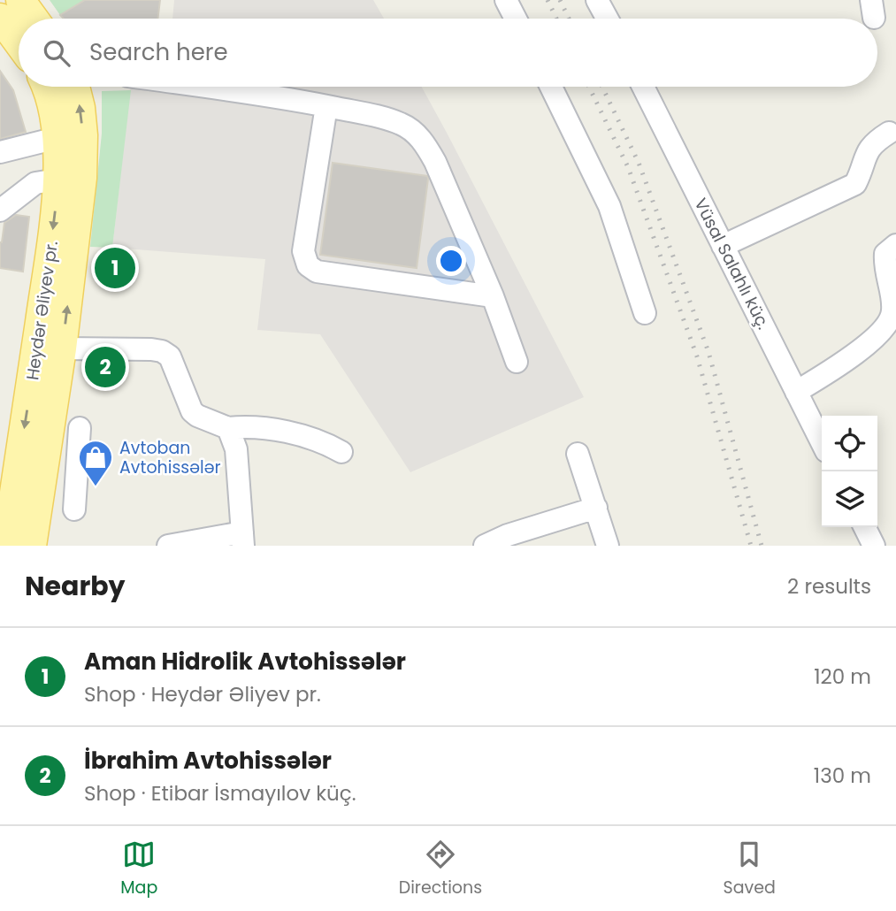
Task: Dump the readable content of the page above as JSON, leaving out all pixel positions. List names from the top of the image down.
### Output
{
  "streets": {
    "main road": ["Heydər Əliyev pr."],
    "street": ["Vüsal Salahlı küç."]
  },
  "places": {
    "shop": ["Avtoban Avtohissələr"]
  },
  "page": {
    "search": "Search here",
    "pins": ["1", "2"],
    "heading": ["Nearby", "2 results"],
    "list": [
      {
        "mark": "1",
        "name": "Aman Hidrolik Avtohissələr",
        "note": "Shop · Heydər Əliyev pr.",
        "value": "120 m"
      },
      {
        "mark": "2",
        "name": "İbrahim Avtohissələr",
        "note": "Shop · Etibar İsmayılov küç.",
        "value": "130 m"
      }
    ],
    "nav": ["Map", "Directions", "Saved"]
  }
}
